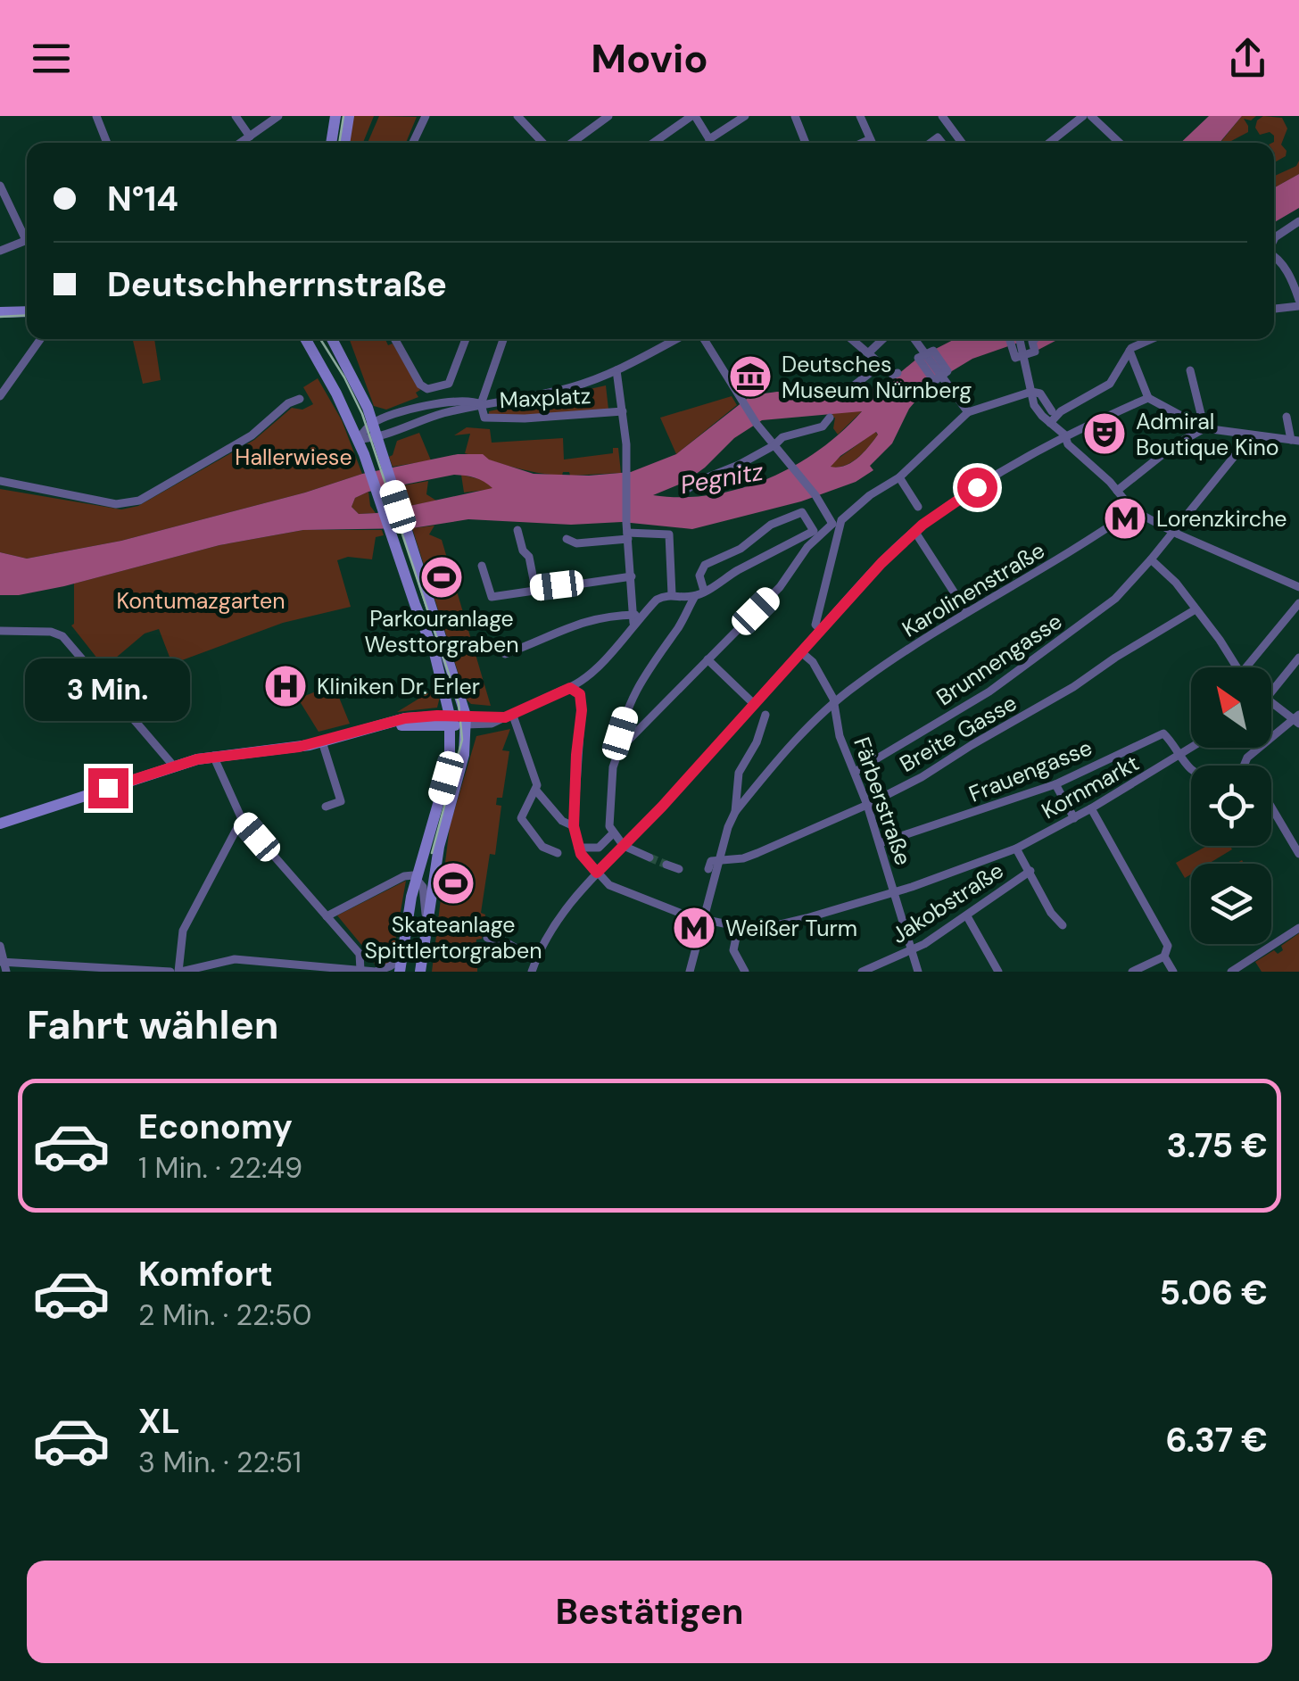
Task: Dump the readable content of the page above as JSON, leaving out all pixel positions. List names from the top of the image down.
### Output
{
  "streets": {
    "street": [
      "Maxplatz",
      "Karolinenstraße",
      "Brunnengasse",
      "Breite Gasse",
      "Frauengasse",
      "Kornmarkt",
      "Färberstraße",
      "Jakobstraße"
    ]
  },
  "crossings": [
    ["Karolinenstraße", "Färberstraße"],
    ["Brunnengasse", "Färberstraße"],
    ["Breite Gasse", "Färberstraße"],
    ["Frauengasse", "Kornmarkt"],
    ["Frauengasse", "Färberstraße"],
    ["Kornmarkt", "Färberstraße"],
    ["Kornmarkt", "Jakobstraße"],
    ["Färberstraße", "Jakobstraße"]
  ],
  "water": ["Pegnitz"],
  "parks": ["Hallerwiese", "Kontumazgarten"],
  "places": {
    "museum": ["Deutsches Museum Nürnberg"],
    "theatre": ["Admiral Boutique Kino"],
    "metro station": ["Lorenzkirche", "Weißer Turm"],
    "sports": ["Parkouranlage Westtorgraben", "Skateanlage Spittlertorgraben"],
    "hospital": ["Kliniken Dr. Erler"]
  },
  "north": "top left",
  "page": {
    "header": "Movio",
    "banner": ["N°14", "Deutschherrnstraße"],
    "bubble": "3 Min.",
    "heading": "Fahrt wählen",
    "list": [
      {
        "name": "Economy",
        "note": "1 Min. · 22:49",
        "value": "3.75 €"
      },
      {
        "name": "Komfort",
        "note": "2 Min. · 22:50",
        "value": "5.06 €"
      },
      {
        "name": "XL",
        "note": "3 Min. · 22:51",
        "value": "6.37 €"
      }
    ],
    "buttons": "Bestätigen"
  }
}
